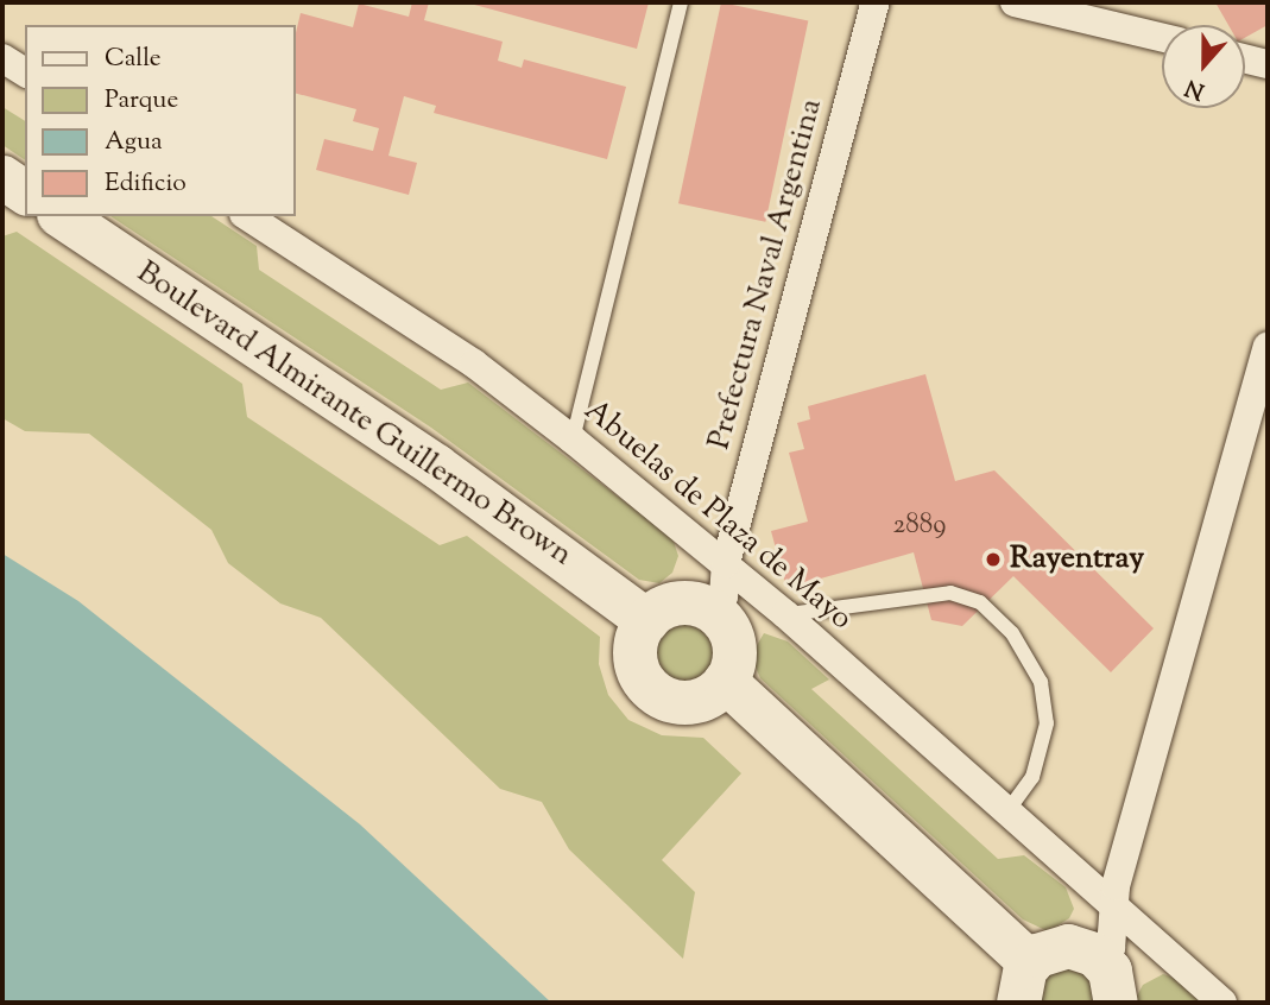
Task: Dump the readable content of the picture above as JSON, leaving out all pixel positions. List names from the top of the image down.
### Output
{
  "streets": {
    "main road": ["Boulevard Almirante Guillermo Brown"],
    "street": ["Prefectura Naval Argentina", "Abuelas de Plaza de Mayo"]
  },
  "crossings": [
    ["Prefectura Naval Argentina", "Boulevard Almirante Guillermo Brown"],
    ["Prefectura Naval Argentina", "Abuelas de Plaza de Mayo"]
  ],
  "places": ["Rayentray"],
  "house_numbers": ["2889"],
  "legend": [
    "Calle",
    "Parque",
    "Agua",
    "Edificio"
  ],
  "north": "bottom"
}
